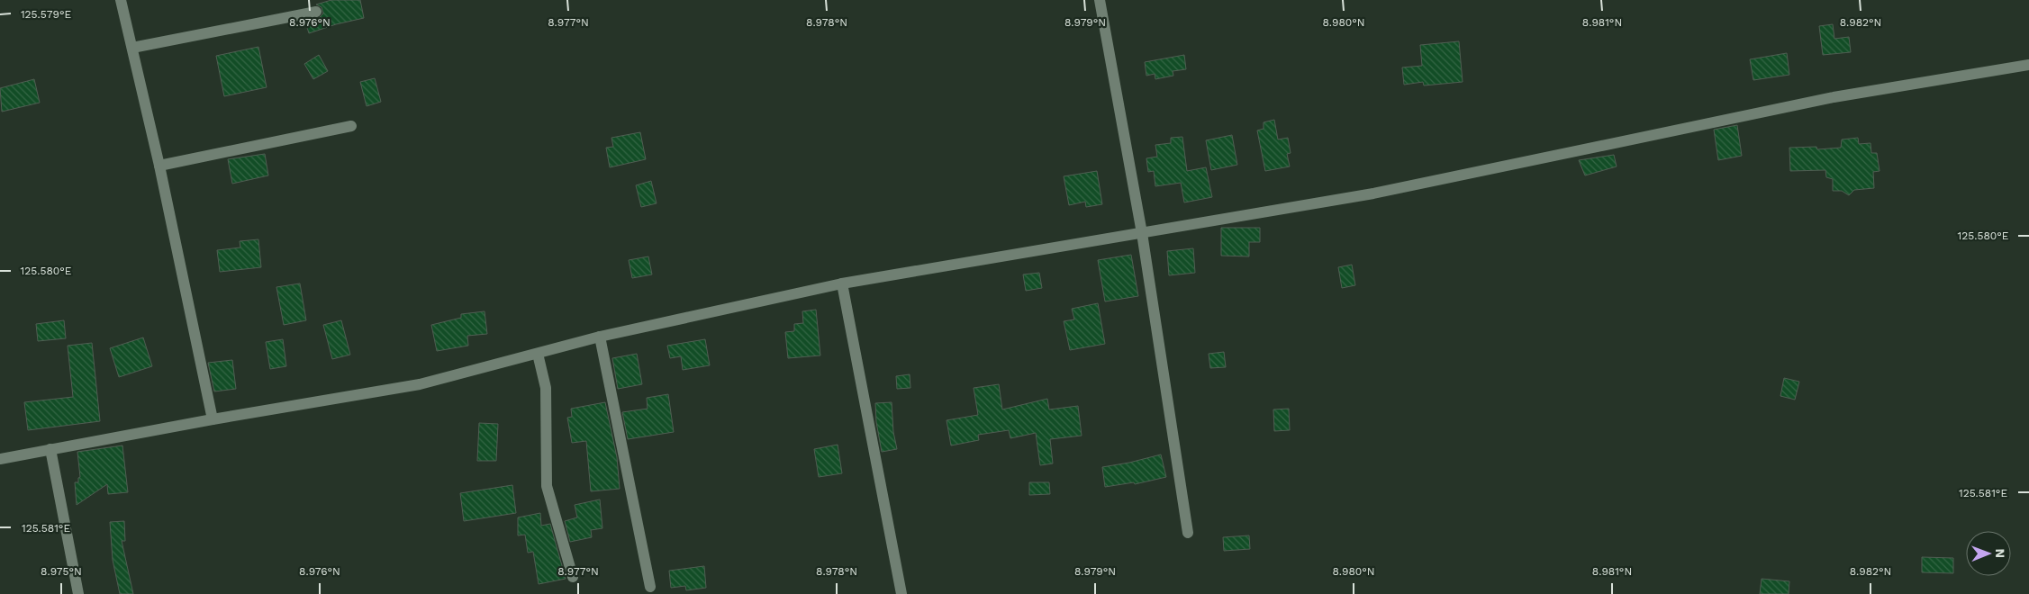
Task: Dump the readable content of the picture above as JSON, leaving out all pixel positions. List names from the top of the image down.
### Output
{
  "north": "right",
  "coordinates": [
    "125.579°E",
    "8.976°N",
    "8.977°N",
    "8.978°N",
    "8.979°N",
    "8.980°N",
    "8.981°N",
    "8.982°N",
    "125.580°E",
    "125.581°E",
    "8.975°N"
  ]
}
